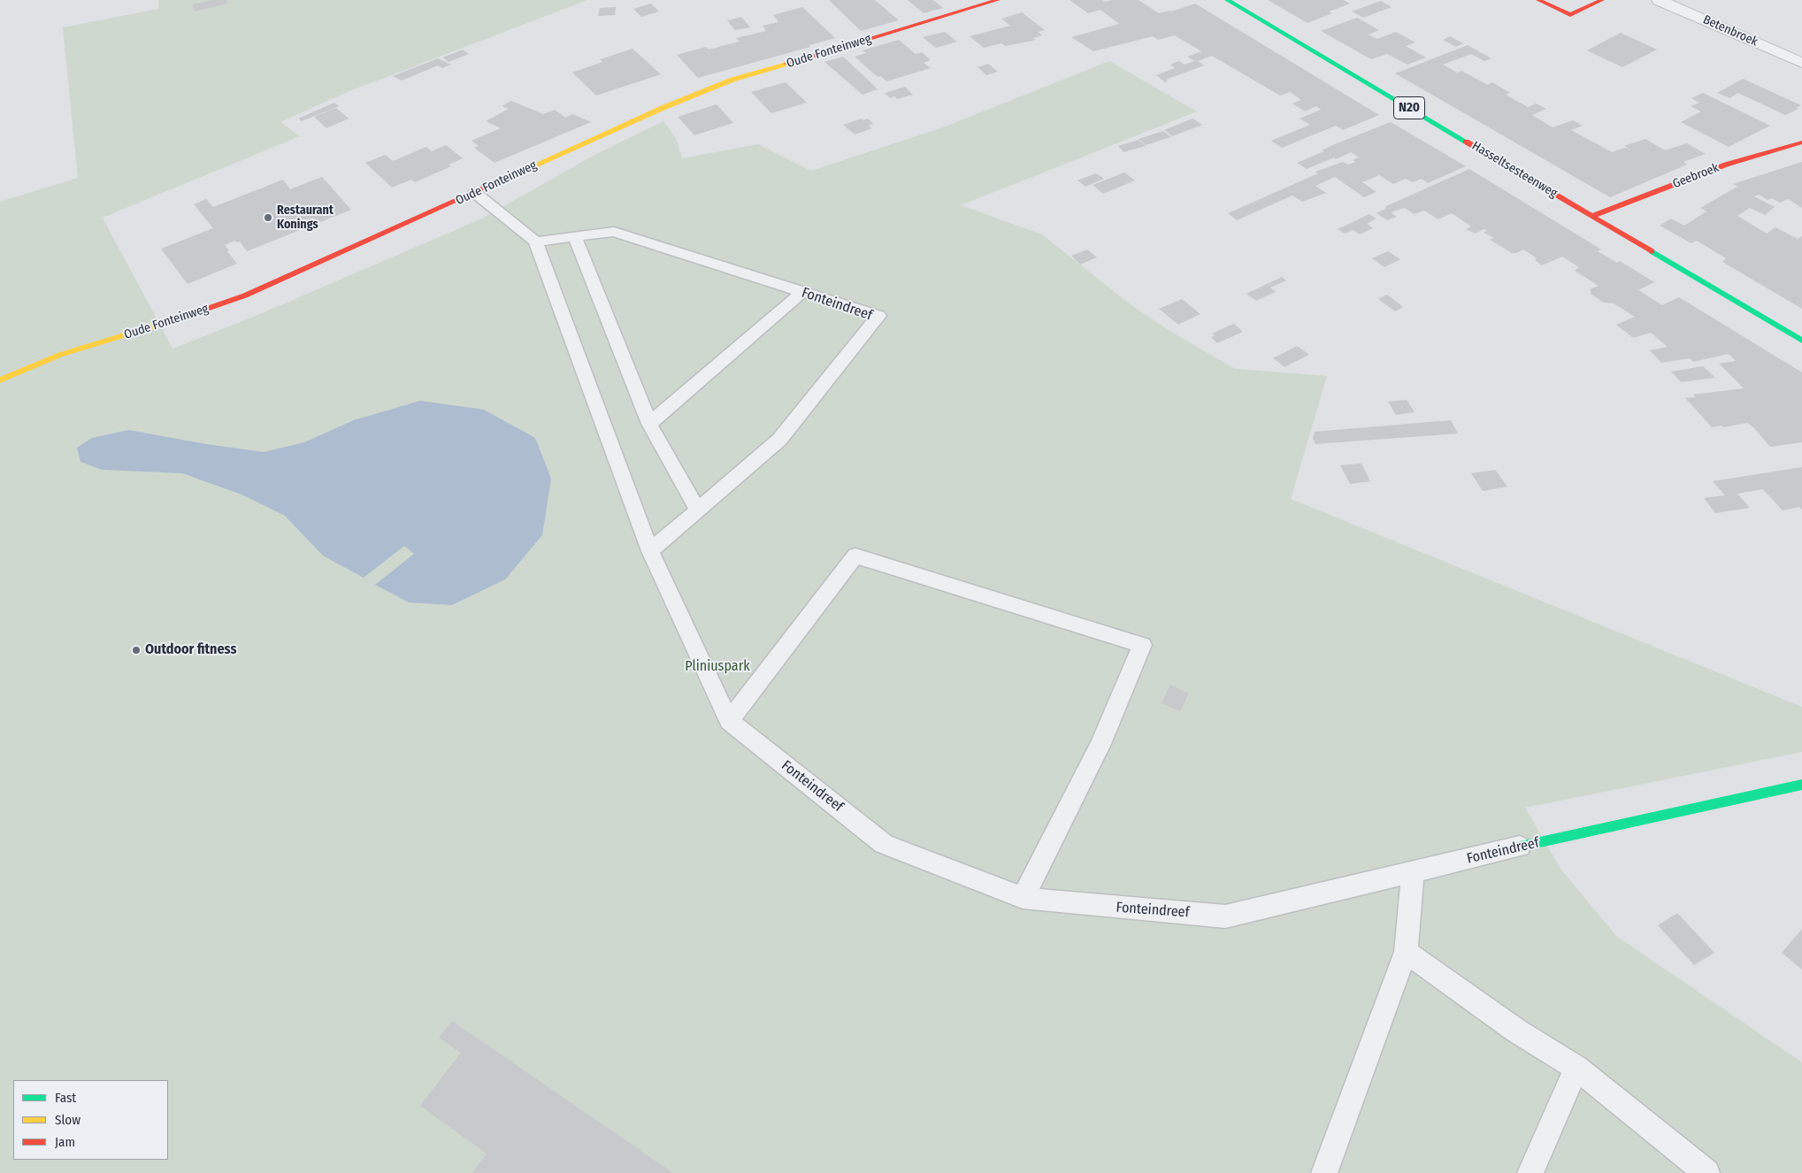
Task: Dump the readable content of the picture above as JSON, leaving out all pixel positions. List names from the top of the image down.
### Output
{
  "streets": {
    "street": [
      "Betenbroek",
      "Oude Fonteinweg",
      "N20",
      "Hasseltsesteenweg",
      "Geebroek",
      "Fonteindreef"
    ]
  },
  "crossings": [
    ["Hasseltsesteenweg", "Geebroek"]
  ],
  "parks": ["Pliniuspark"],
  "places": ["Restaurant Konings", "Outdoor fitness"],
  "legend": ["Fast", "Slow", "Jam"]
}
